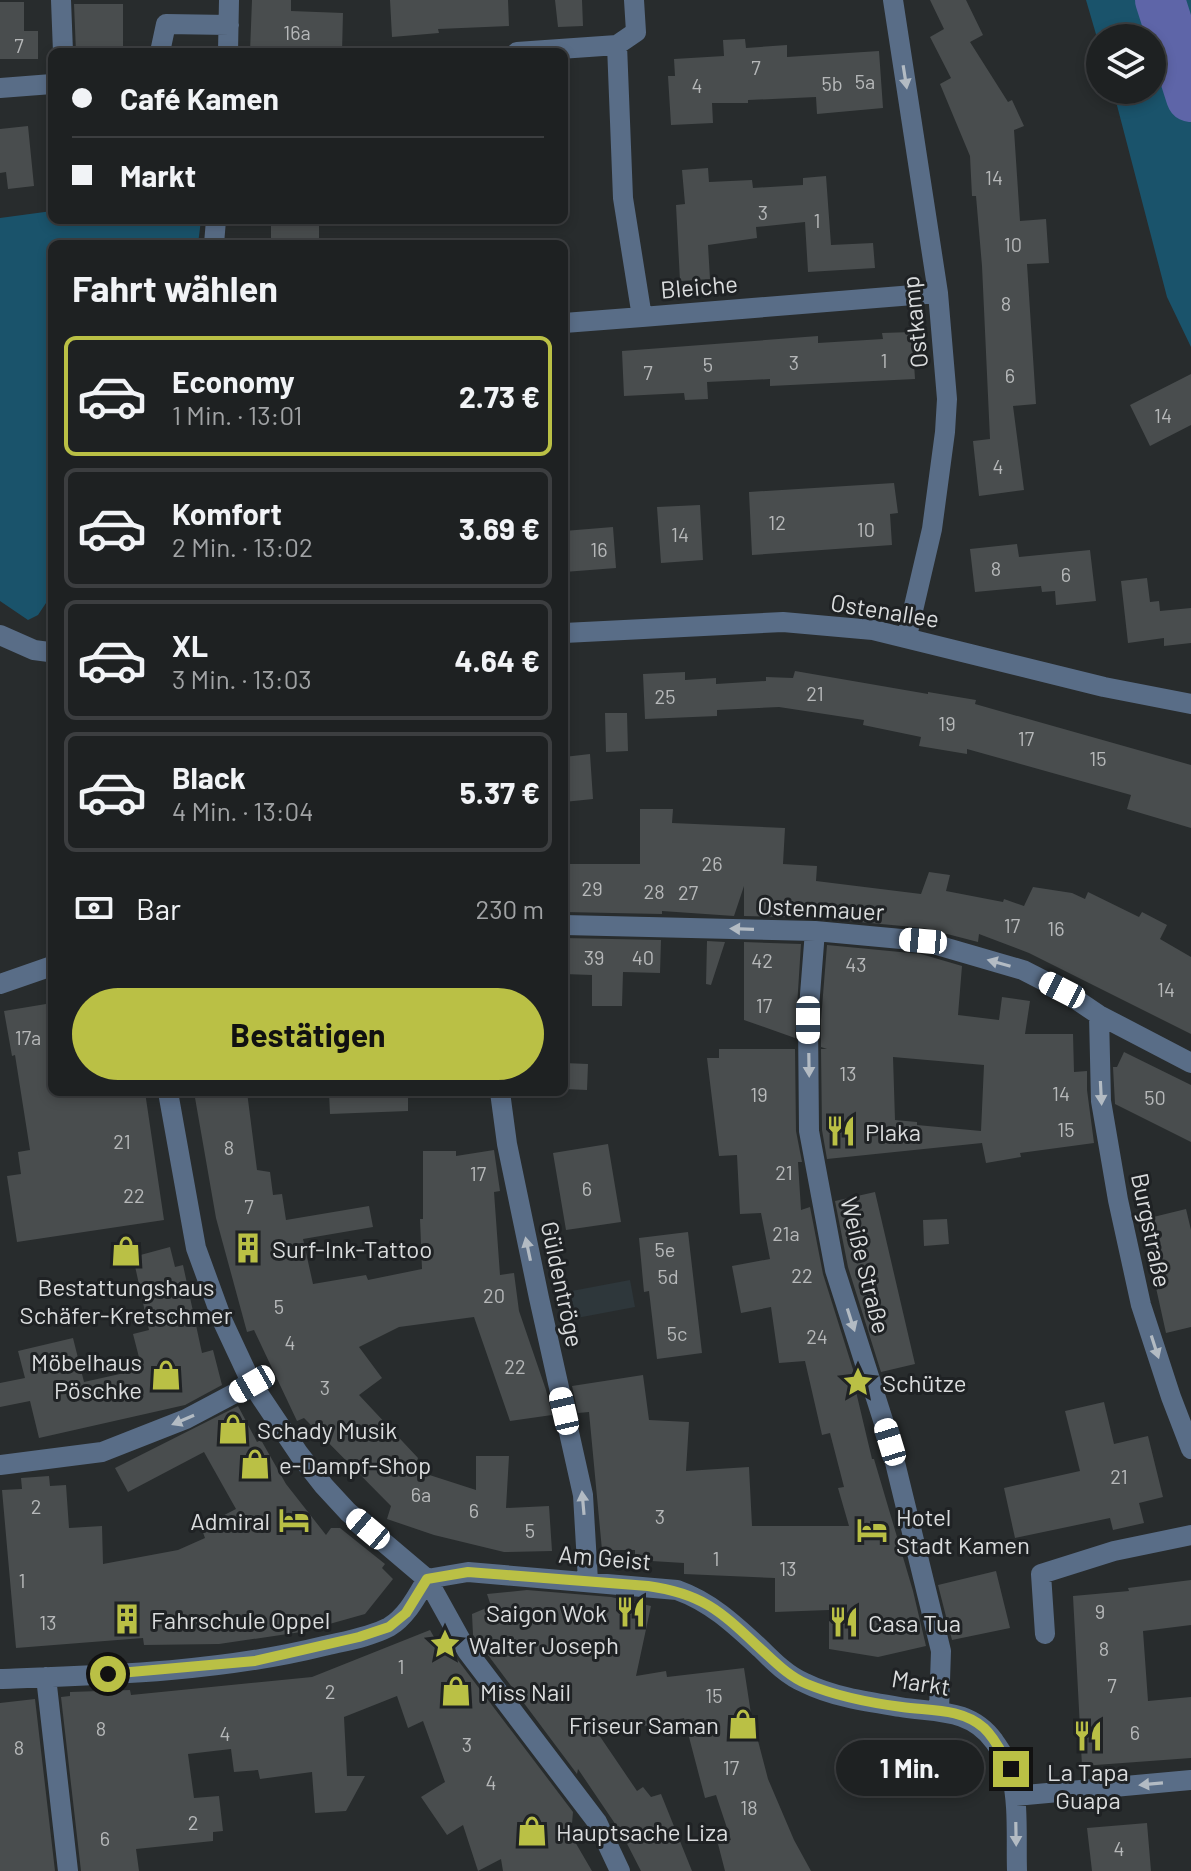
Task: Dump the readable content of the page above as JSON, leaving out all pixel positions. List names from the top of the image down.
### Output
{
  "streets": {
    "street": [
      "Bleiche",
      "Ostkamp",
      "Ostenallee",
      "Ostenmauer",
      "Burgstraße",
      "Weiße Straße",
      "Güldentröge",
      "Am Geist",
      "Markt"
    ]
  },
  "crossings": [
    ["Bleiche", "Ostkamp"],
    ["Ostkamp", "Ostenallee"],
    ["Ostenmauer", "Burgstraße"],
    ["Ostenmauer", "Weiße Straße"],
    ["Weiße Straße", "Markt"],
    ["Güldentröge", "Am Geist"],
    ["Am Geist", "Markt"]
  ],
  "one_way": [
    "Ostkamp",
    "Ostenmauer",
    "Burgstraße",
    "Weiße Straße",
    "Güldentröge"
  ],
  "places": {
    "restaurant": [
      "Plaka",
      "Saigon Wok",
      "Casa Tua",
      "La Tapa Guapa"
    ],
    "building": ["Surf-Ink-Tattoo", "Fahrschule Oppel"],
    "shop": [
      "Bestattungshaus Schäfer-Kretschmer",
      "Möbelhaus Pöschke",
      "Schady Musik",
      "e-Dampf-Shop",
      "Miss Nail",
      "Friseur Saman",
      "Hauptsache Liza"
    ],
    "place": ["Schütze", "Walter Joseph"],
    "hotel": ["Admiral", "Hotel Stadt Kamen"]
  },
  "house_numbers": [
    "16a",
    "7",
    "7",
    "5a",
    "5b",
    "4",
    "14",
    "3",
    "1",
    "10",
    "8",
    "1",
    "3",
    "5",
    "7",
    "6",
    "14",
    "4",
    "12",
    "10",
    "14",
    "16",
    "8",
    "6",
    "21",
    "25",
    "19",
    "17",
    "15",
    "26",
    "29",
    "28",
    "27",
    "17",
    "16",
    "39",
    "40",
    "42",
    "43",
    "14",
    "17",
    "17a",
    "13",
    "14",
    "19",
    "50",
    "15",
    "21",
    "8",
    "21",
    "17",
    "6",
    "22",
    "7",
    "21a",
    "5e",
    "22",
    "5d",
    "20",
    "5",
    "5c",
    "24",
    "4",
    "22",
    "3",
    "21",
    "6a",
    "2",
    "6",
    "3",
    "5",
    "1",
    "13",
    "1",
    "9",
    "13",
    "8",
    "1",
    "7",
    "2",
    "15",
    "8",
    "6",
    "4",
    "3",
    "8",
    "17",
    "4",
    "18",
    "2",
    "6",
    "4"
  ],
  "page": {
    "banner": ["Café Kamen", "Markt"],
    "heading": "Fahrt wählen",
    "list": [
      {
        "name": "Economy",
        "note": "1 Min. · 13:01",
        "value": "2.73 €"
      },
      {
        "name": "Komfort",
        "note": "2 Min. · 13:02",
        "value": "3.69 €"
      },
      {
        "name": "XL",
        "note": "3 Min. · 13:03",
        "value": "4.64 €"
      },
      {
        "name": "Black",
        "note": "4 Min. · 13:04",
        "value": "5.37 €"
      }
    ],
    "pay": ["Bar", "230 m"],
    "buttons": "Bestätigen",
    "bubble": "1 Min."
  }
}
